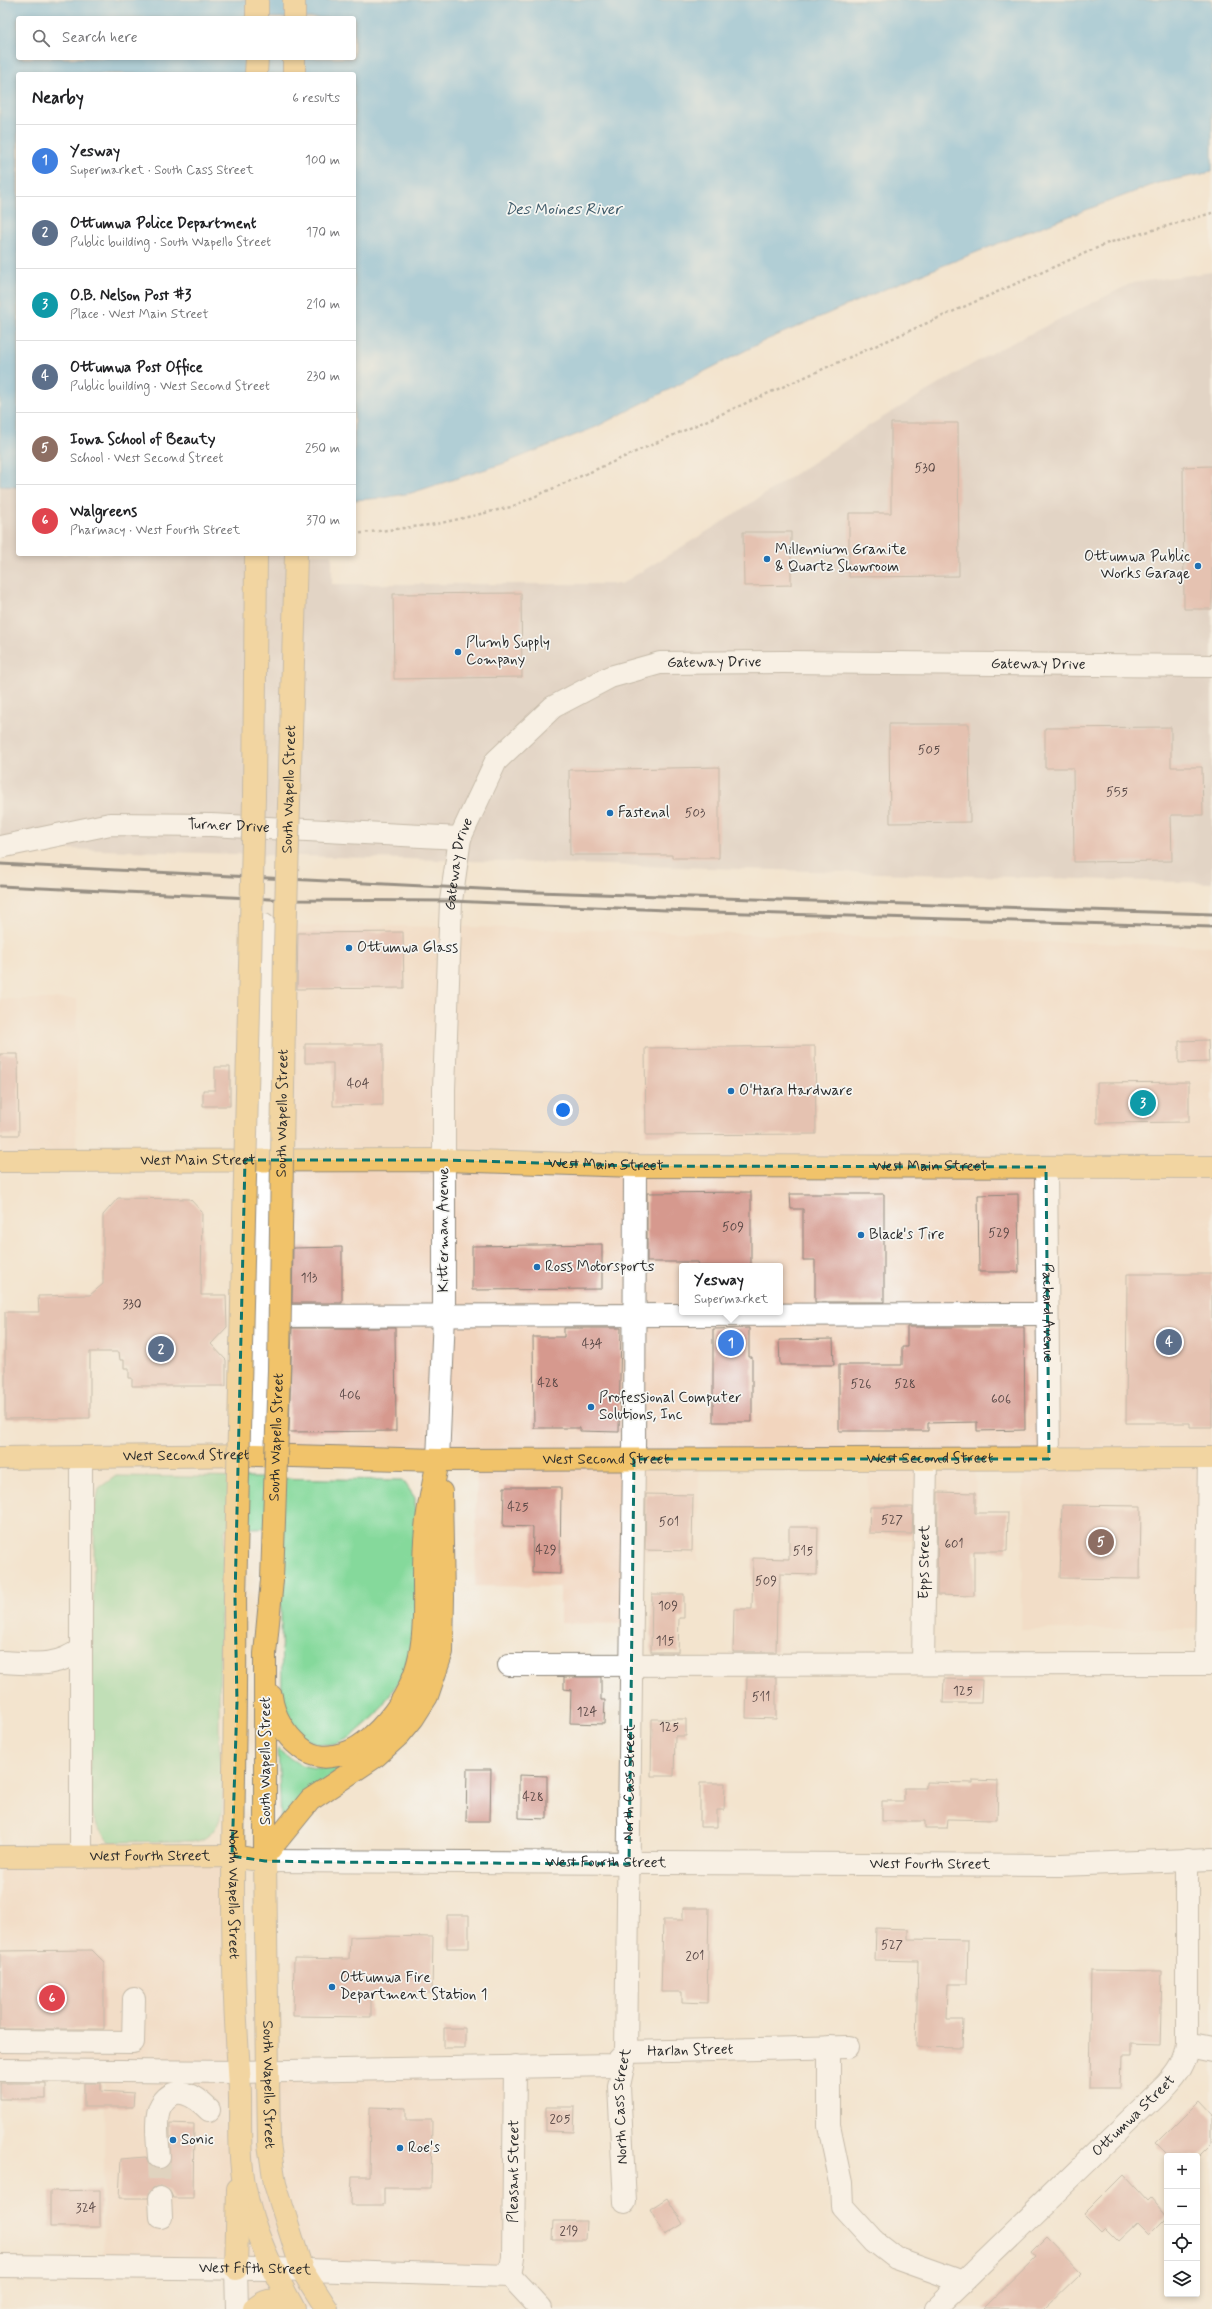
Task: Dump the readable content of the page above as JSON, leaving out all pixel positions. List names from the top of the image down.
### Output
{
  "streets": {
    "main road": [
      "South Wapello Street",
      "West Main Street",
      "West Second Street",
      "West Fourth Street",
      "North Wapello Street"
    ],
    "street": [
      "Gateway Drive",
      "Turner Drive",
      "Kitterman Avenue",
      "Packard Avenue",
      "Epps Street",
      "North Cass Street",
      "Harlan Street",
      "Ottumwa Street",
      "Pleasant Street",
      "West Fifth Street"
    ]
  },
  "crossings": [
    ["Gateway Drive", "Turner Drive"],
    ["Gateway Drive", "Kitterman Avenue"],
    ["South Wapello Street", "West Main Street"],
    ["South Wapello Street", "West Second Street"],
    ["South Wapello Street", "West Fourth Street"],
    ["South Wapello Street", "Harlan Street"],
    ["South Wapello Street", "West Fifth Street"],
    ["West Main Street", "Kitterman Avenue"],
    ["West Main Street", "Packard Avenue"],
    ["West Main Street", "North Cass Street"],
    ["Kitterman Avenue", "West Second Street"],
    ["Packard Avenue", "West Second Street"],
    ["West Second Street", "Epps Street"],
    ["West Second Street", "North Cass Street"],
    ["North Cass Street", "West Fourth Street"],
    ["North Cass Street", "Harlan Street"],
    ["West Fourth Street", "North Wapello Street"],
    ["West Fourth Street", "Ottumwa Street"],
    ["North Wapello Street", "Harlan Street"],
    ["North Wapello Street", "West Fifth Street"],
    ["Harlan Street", "Ottumwa Street"],
    ["Harlan Street", "Pleasant Street"],
    ["Pleasant Street", "West Fifth Street"]
  ],
  "water": ["Des Moines River"],
  "places": [
    "Millennium Granite & Quartz Showroom",
    "Ottumwa Public Works Garage",
    "Plumb Supply Company",
    "Fastenal",
    "Ottumwa Glass",
    "O'Hara Hardware",
    "Black's Tire",
    "Ross Motorsports",
    "Professional Computer Solutions, Inc",
    "Ottumwa Fire Department Station 1",
    "Sonic",
    "Roe's"
  ],
  "house_numbers": [
    "530",
    "505",
    "555",
    "503",
    "404",
    "509",
    "529",
    "113",
    "330",
    "434",
    "428",
    "526",
    "528",
    "406",
    "606",
    "425",
    "527",
    "501",
    "601",
    "429",
    "515",
    "509",
    "109",
    "115",
    "125",
    "511",
    "124",
    "125",
    "428",
    "527",
    "201",
    "205",
    "324",
    "219"
  ],
  "page": {
    "search": "Search here",
    "heading": ["Nearby", "6 results"],
    "list": [
      {
        "mark": "1",
        "name": "Yesway",
        "note": "Supermarket · South Cass Street",
        "value": "100 m"
      },
      {
        "mark": "2",
        "name": "Ottumwa Police Department",
        "note": "Public building · South Wapello Street",
        "value": "170 m"
      },
      {
        "mark": "3",
        "name": "O.B. Nelson Post #3",
        "note": "Place · West Main Street",
        "value": "210 m"
      },
      {
        "mark": "4",
        "name": "Ottumwa Post Office",
        "note": "Public building · West Second Street",
        "value": "230 m"
      },
      {
        "mark": "5",
        "name": "Iowa School of Beauty",
        "note": "School · West Second Street",
        "value": "250 m"
      },
      {
        "mark": "6",
        "name": "Walgreens",
        "note": "Pharmacy · West Fourth Street",
        "value": "370 m"
      }
    ],
    "pins": [
      "3",
      "4",
      "1",
      "2",
      "5",
      "6"
    ],
    "popup": ["Yesway", "Supermarket"],
    "map_buttons": ["+", "−"]
  }
}
